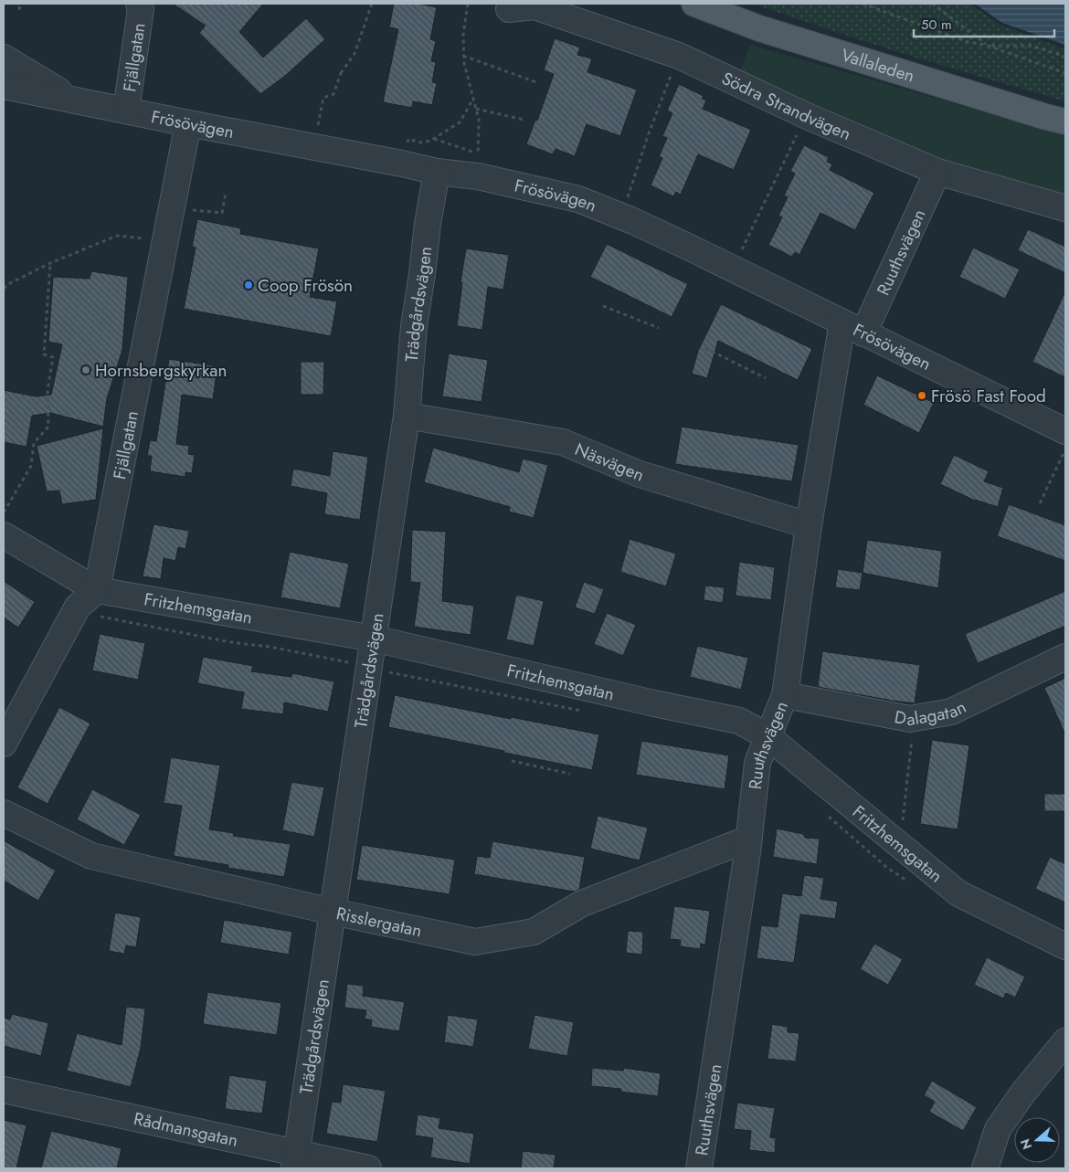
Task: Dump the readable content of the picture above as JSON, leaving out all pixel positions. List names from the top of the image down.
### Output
{
  "streets": {
    "main road": ["Vallaleden"],
    "street": [
      "Fjällgatan",
      "Södra Strandvägen",
      "Frösövägen",
      "Ruuthsvägen",
      "Trädgårdsvägen",
      "Näsvägen",
      "Fritzhemsgatan",
      "Dalagatan",
      "Risslergatan",
      "Rådmansgatan"
    ]
  },
  "crossings": [
    ["Fjällgatan", "Frösövägen"],
    ["Fjällgatan", "Fritzhemsgatan"],
    ["Södra Strandvägen", "Ruuthsvägen"],
    ["Frösövägen", "Ruuthsvägen"],
    ["Frösövägen", "Trädgårdsvägen"],
    ["Ruuthsvägen", "Näsvägen"],
    ["Ruuthsvägen", "Fritzhemsgatan"],
    ["Ruuthsvägen", "Dalagatan"],
    ["Ruuthsvägen", "Risslergatan"],
    ["Trädgårdsvägen", "Näsvägen"],
    ["Trädgårdsvägen", "Fritzhemsgatan"],
    ["Trädgårdsvägen", "Risslergatan"],
    ["Trädgårdsvägen", "Rådmansgatan"]
  ],
  "places": ["Coop Frösön", "Hornsbergskyrkan", "Frösö Fast Food"],
  "scale_bar": "50 m",
  "north": "left"
}
